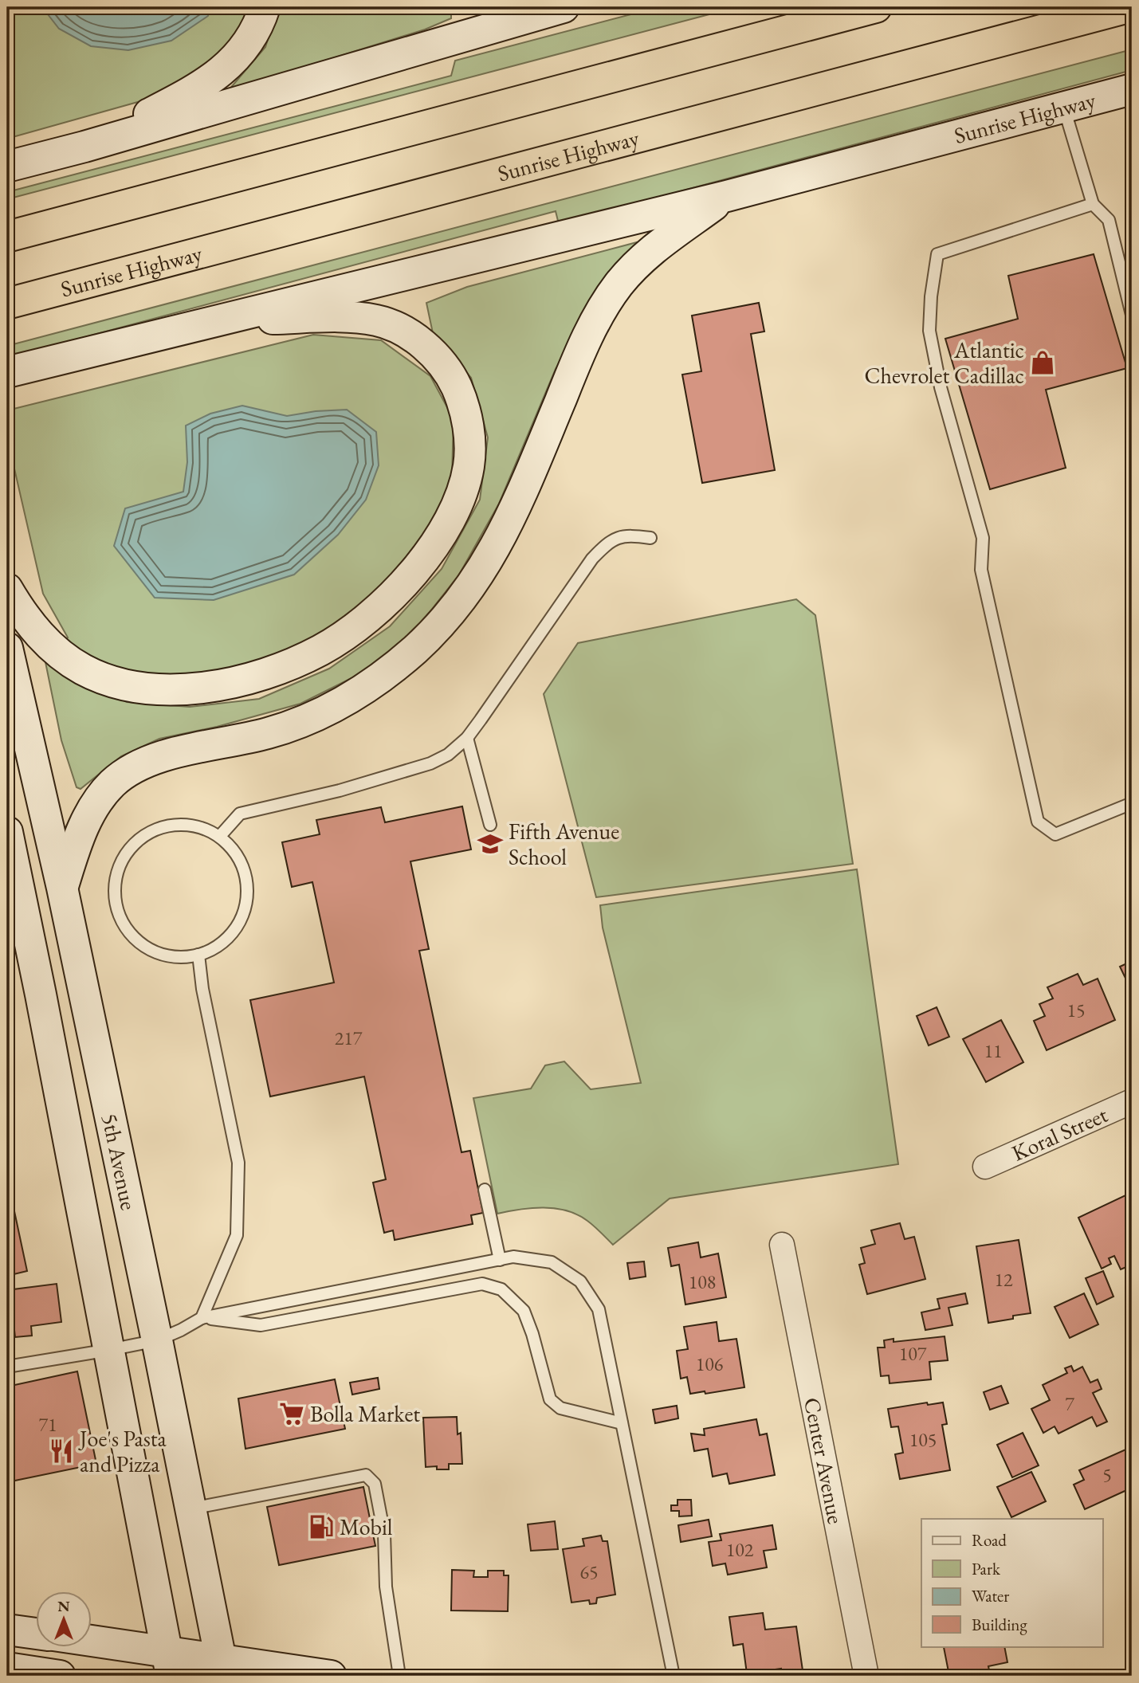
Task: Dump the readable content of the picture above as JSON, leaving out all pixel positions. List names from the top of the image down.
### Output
{
  "streets": {
    "highway": ["Sunrise Highway"],
    "main road": ["5th Avenue"],
    "street": ["Koral Street", "Center Avenue"]
  },
  "places": {
    "shop": ["Atlantic Chevrolet Cadillac"],
    "school or university": ["Fifth Avenue School"],
    "supermarket": ["Bolla Market"],
    "restaurant": ["Joe's Pasta and Pizza"],
    "fuel station": ["Mobil"]
  },
  "house_numbers": [
    "15",
    "217",
    "11",
    "12",
    "108",
    "107",
    "106",
    "7",
    "71",
    "105",
    "5",
    "102",
    "65"
  ],
  "legend": [
    "Road",
    "Park",
    "Water",
    "Building"
  ],
  "north": "top"
}
